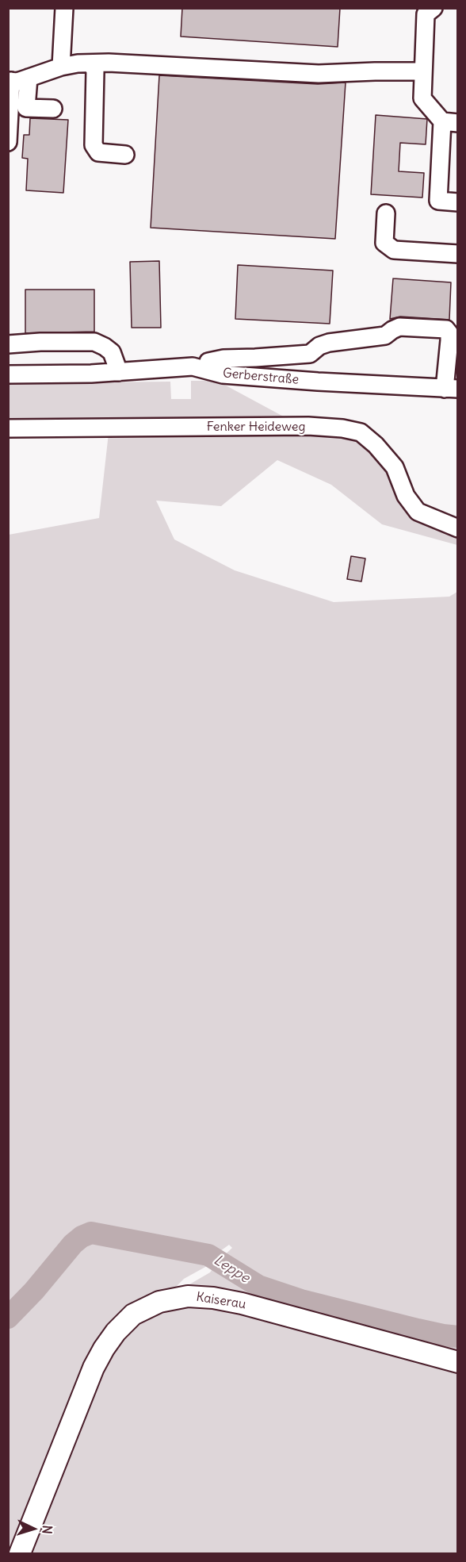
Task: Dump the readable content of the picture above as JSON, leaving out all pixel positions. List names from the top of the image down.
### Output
{
  "streets": {
    "main road": ["Kaiserau"],
    "street": ["Gerberstraße", "Fenker Heideweg"]
  },
  "water": ["Leppe"],
  "north": "right"
}
